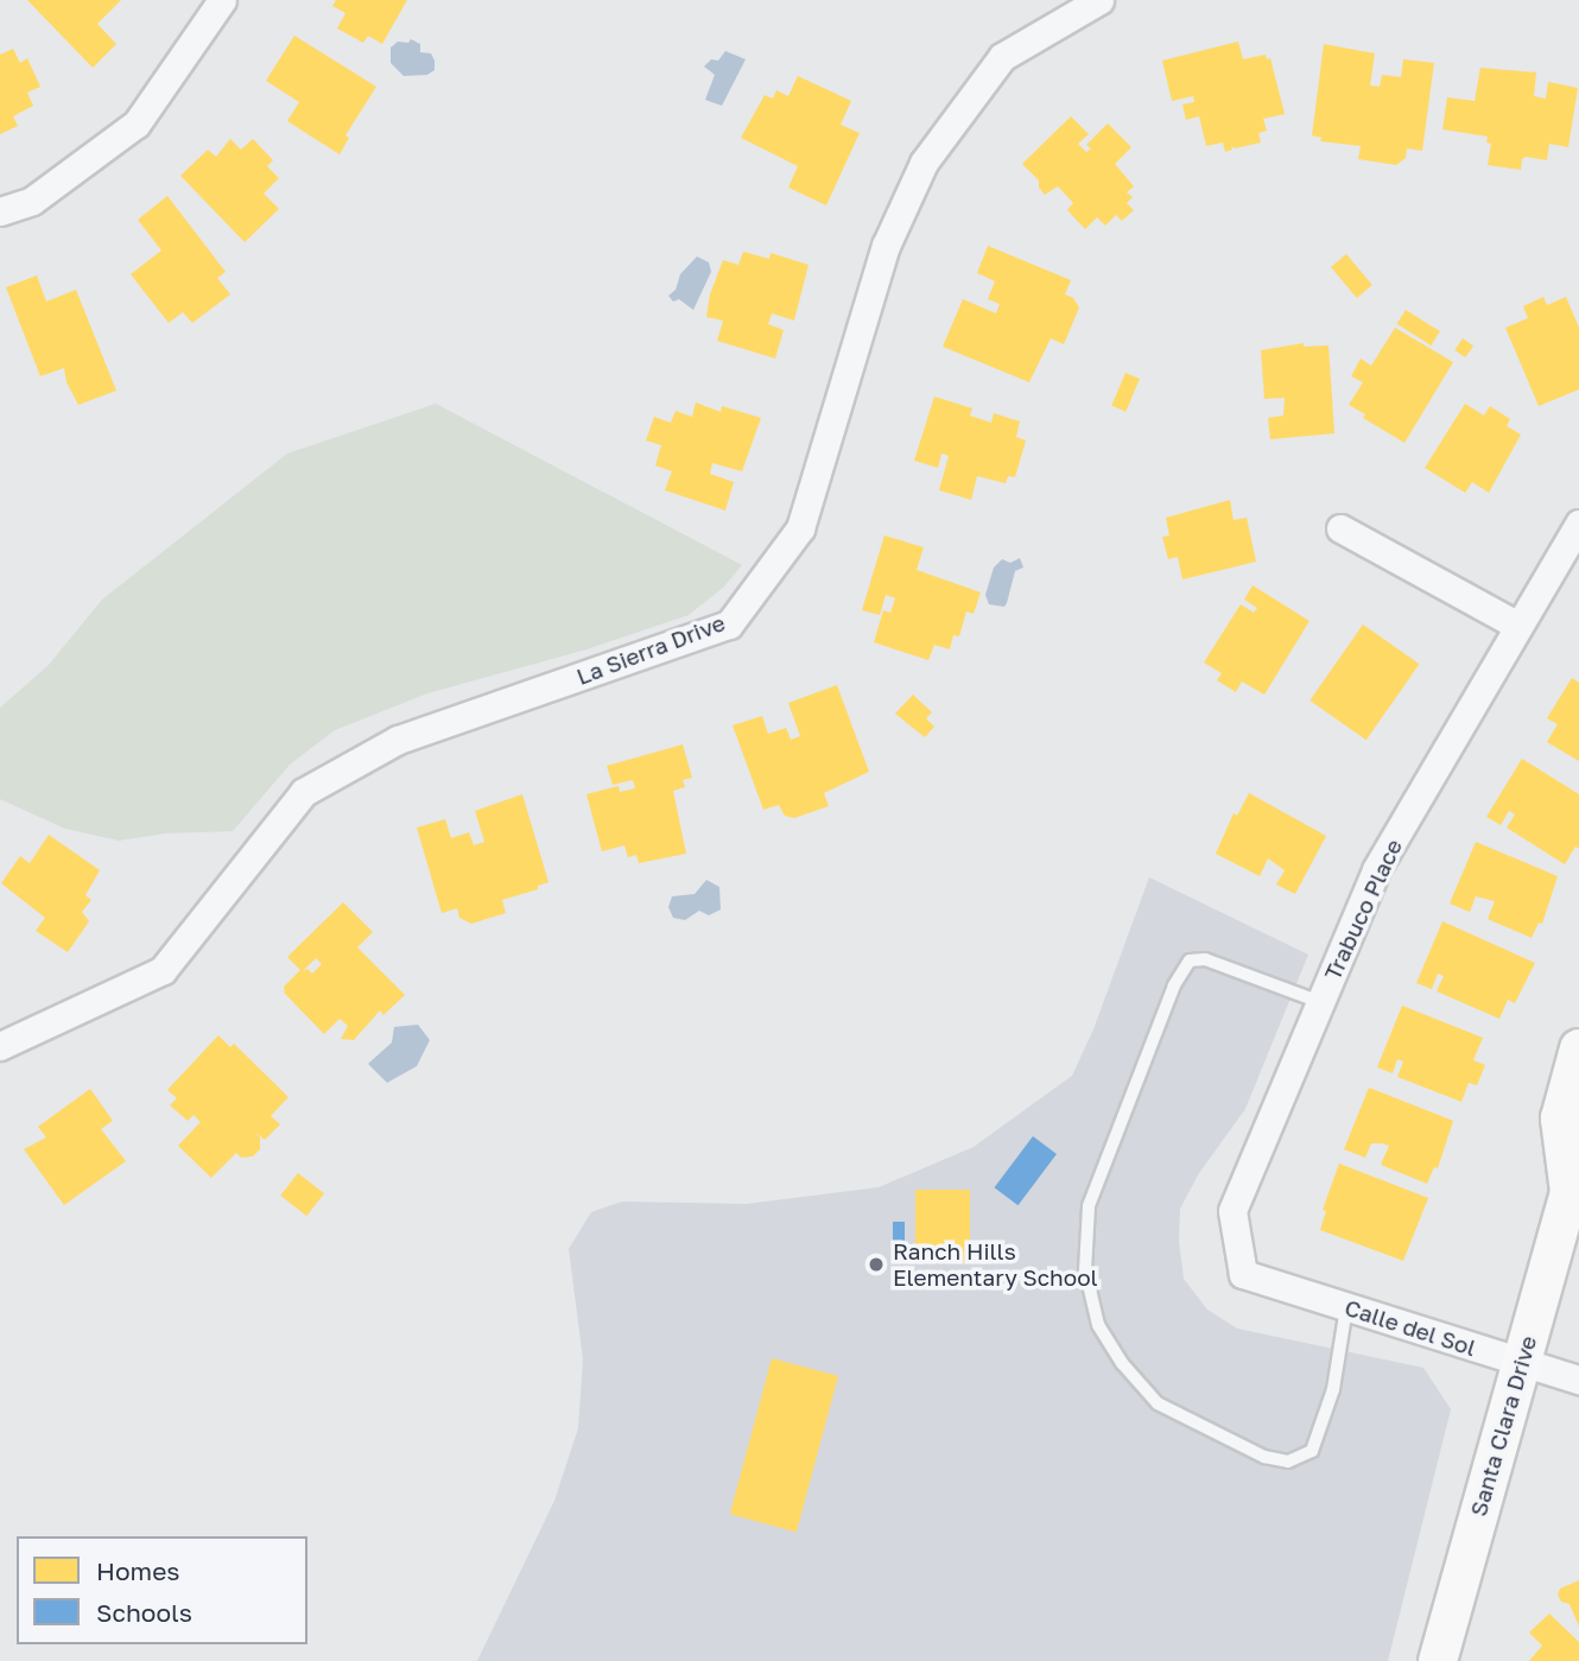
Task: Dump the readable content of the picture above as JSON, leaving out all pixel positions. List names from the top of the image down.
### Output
{
  "streets": {
    "main road": ["Santa Clara Drive"],
    "street": ["La Sierra Drive", "Trabuco Place", "Calle del Sol"]
  },
  "crossings": [
    ["Trabuco Place", "Calle del Sol"],
    ["Calle del Sol", "Santa Clara Drive"]
  ],
  "places": ["Ranch Hills Elementary School"],
  "legend": ["Homes", "Schools"]
}
